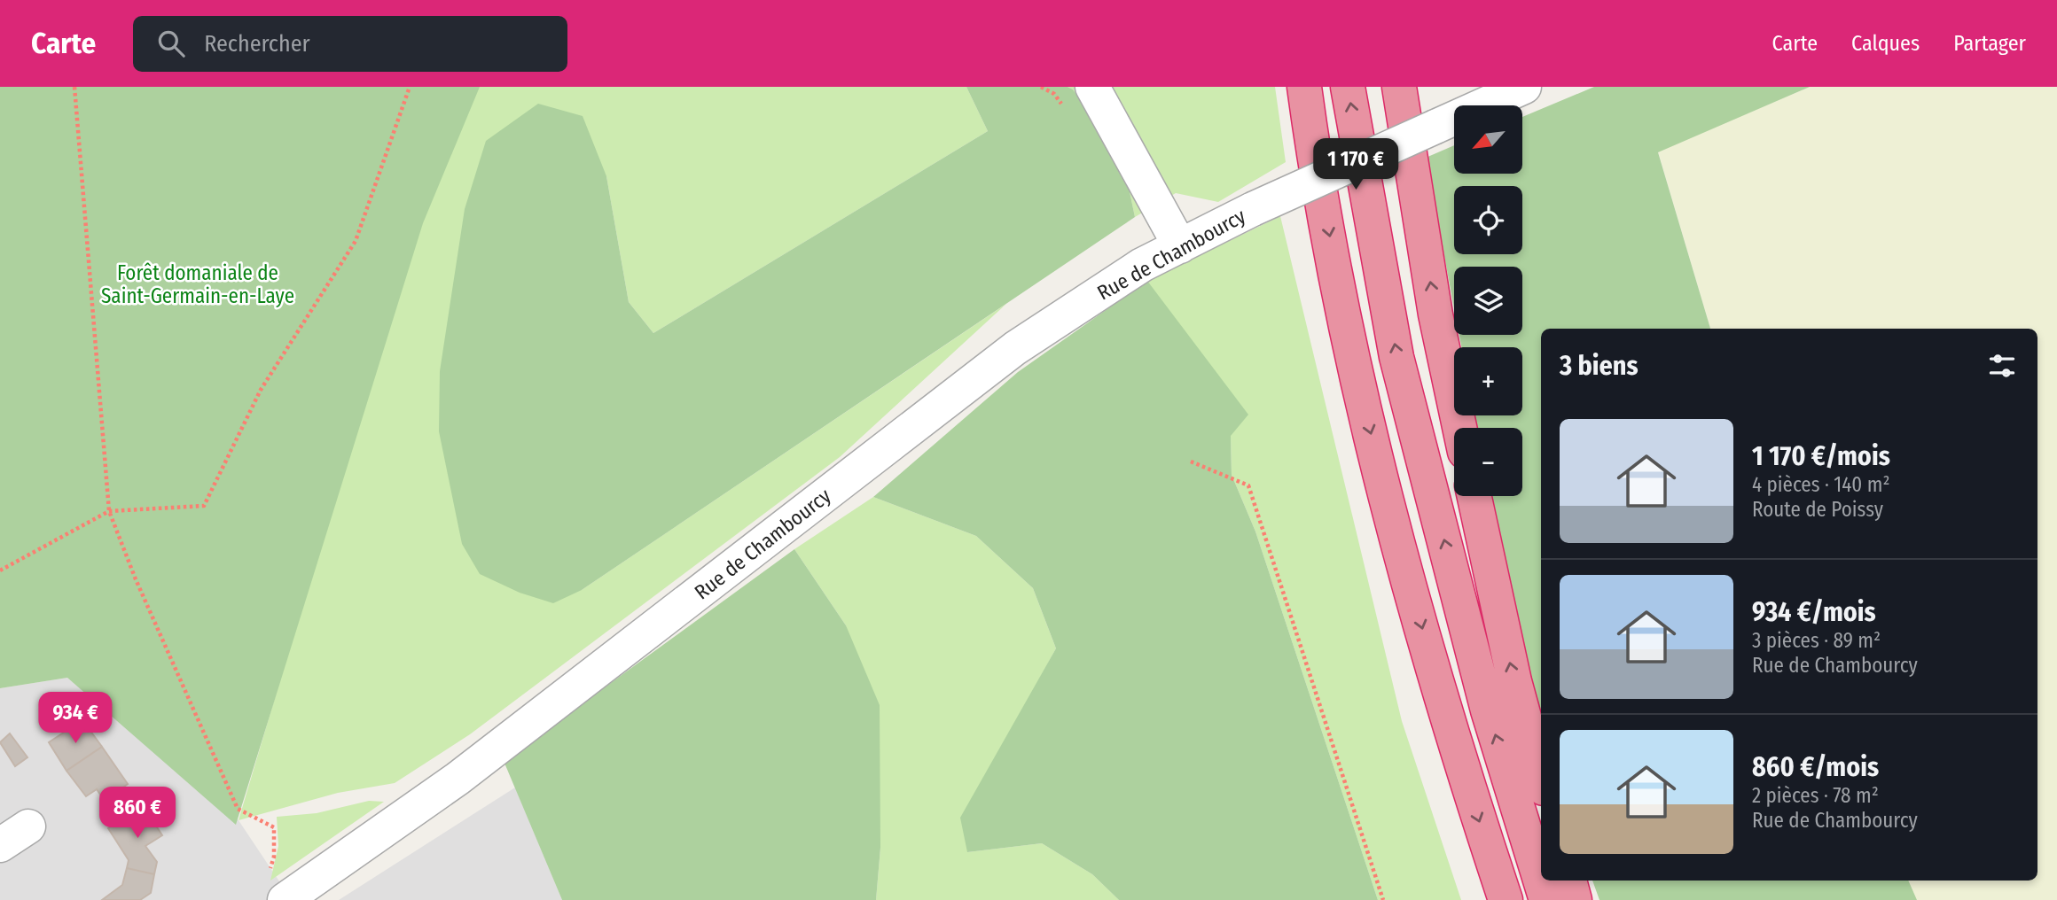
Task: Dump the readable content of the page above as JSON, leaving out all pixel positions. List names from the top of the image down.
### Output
{
  "streets": {
    "street": ["Rue de Chambourcy"]
  },
  "parks": ["Forêt domaniale de Saint-Germain-en-Laye"],
  "north": "bottom left",
  "page": {
    "header": "Carte",
    "search": "Rechercher",
    "nav": ["Carte", "Calques", "Partager"],
    "map_buttons": ["+", "−"],
    "price": ["1 170 €", "934 €", "860 €"],
    "heading": "3 biens",
    "list": [
      {
        "name": "1 170 €/mois",
        "note": "4 pièces · 140 m² · Route de Poissy"
      },
      {
        "name": "934 €/mois",
        "note": "3 pièces · 89 m² · Rue de Chambourcy"
      },
      {
        "name": "860 €/mois",
        "note": "2 pièces · 78 m² · Rue de Chambourcy"
      }
    ]
  }
}
